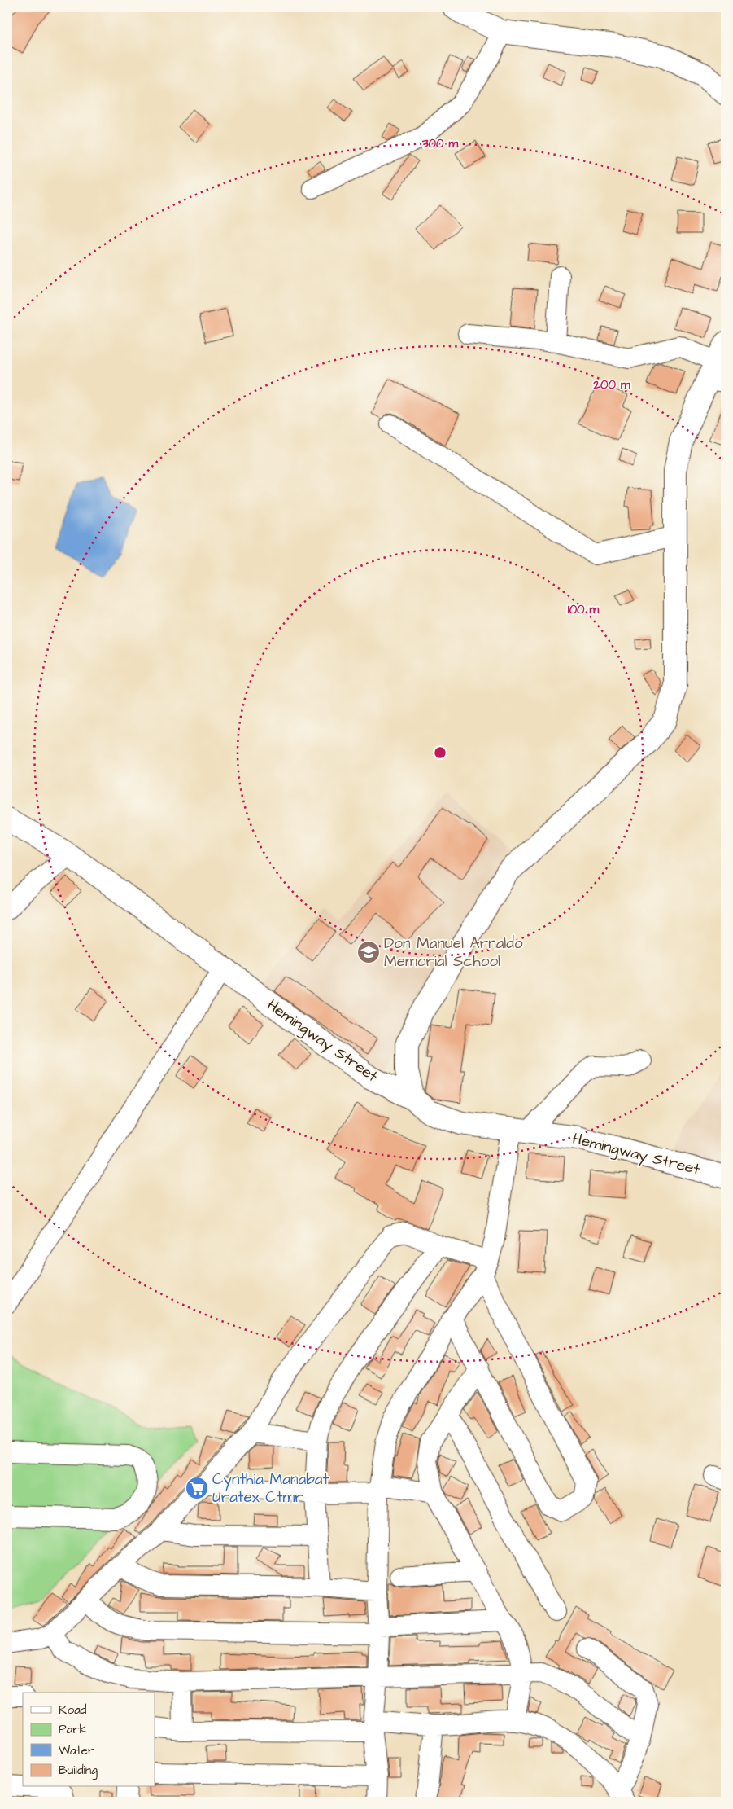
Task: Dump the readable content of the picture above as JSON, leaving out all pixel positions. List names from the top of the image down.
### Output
{
  "streets": {
    "main road": ["Hemingway Street"]
  },
  "places": {
    "school or university": ["Don Manuel Arnaldo Memorial School"],
    "supermarket": ["Cynthia Manabat Uratex Ctmr"]
  },
  "legend": [
    "Road",
    "Park",
    "Water",
    "Building"
  ],
  "rings": ["300 m", "200 m", "100 m"]
}
